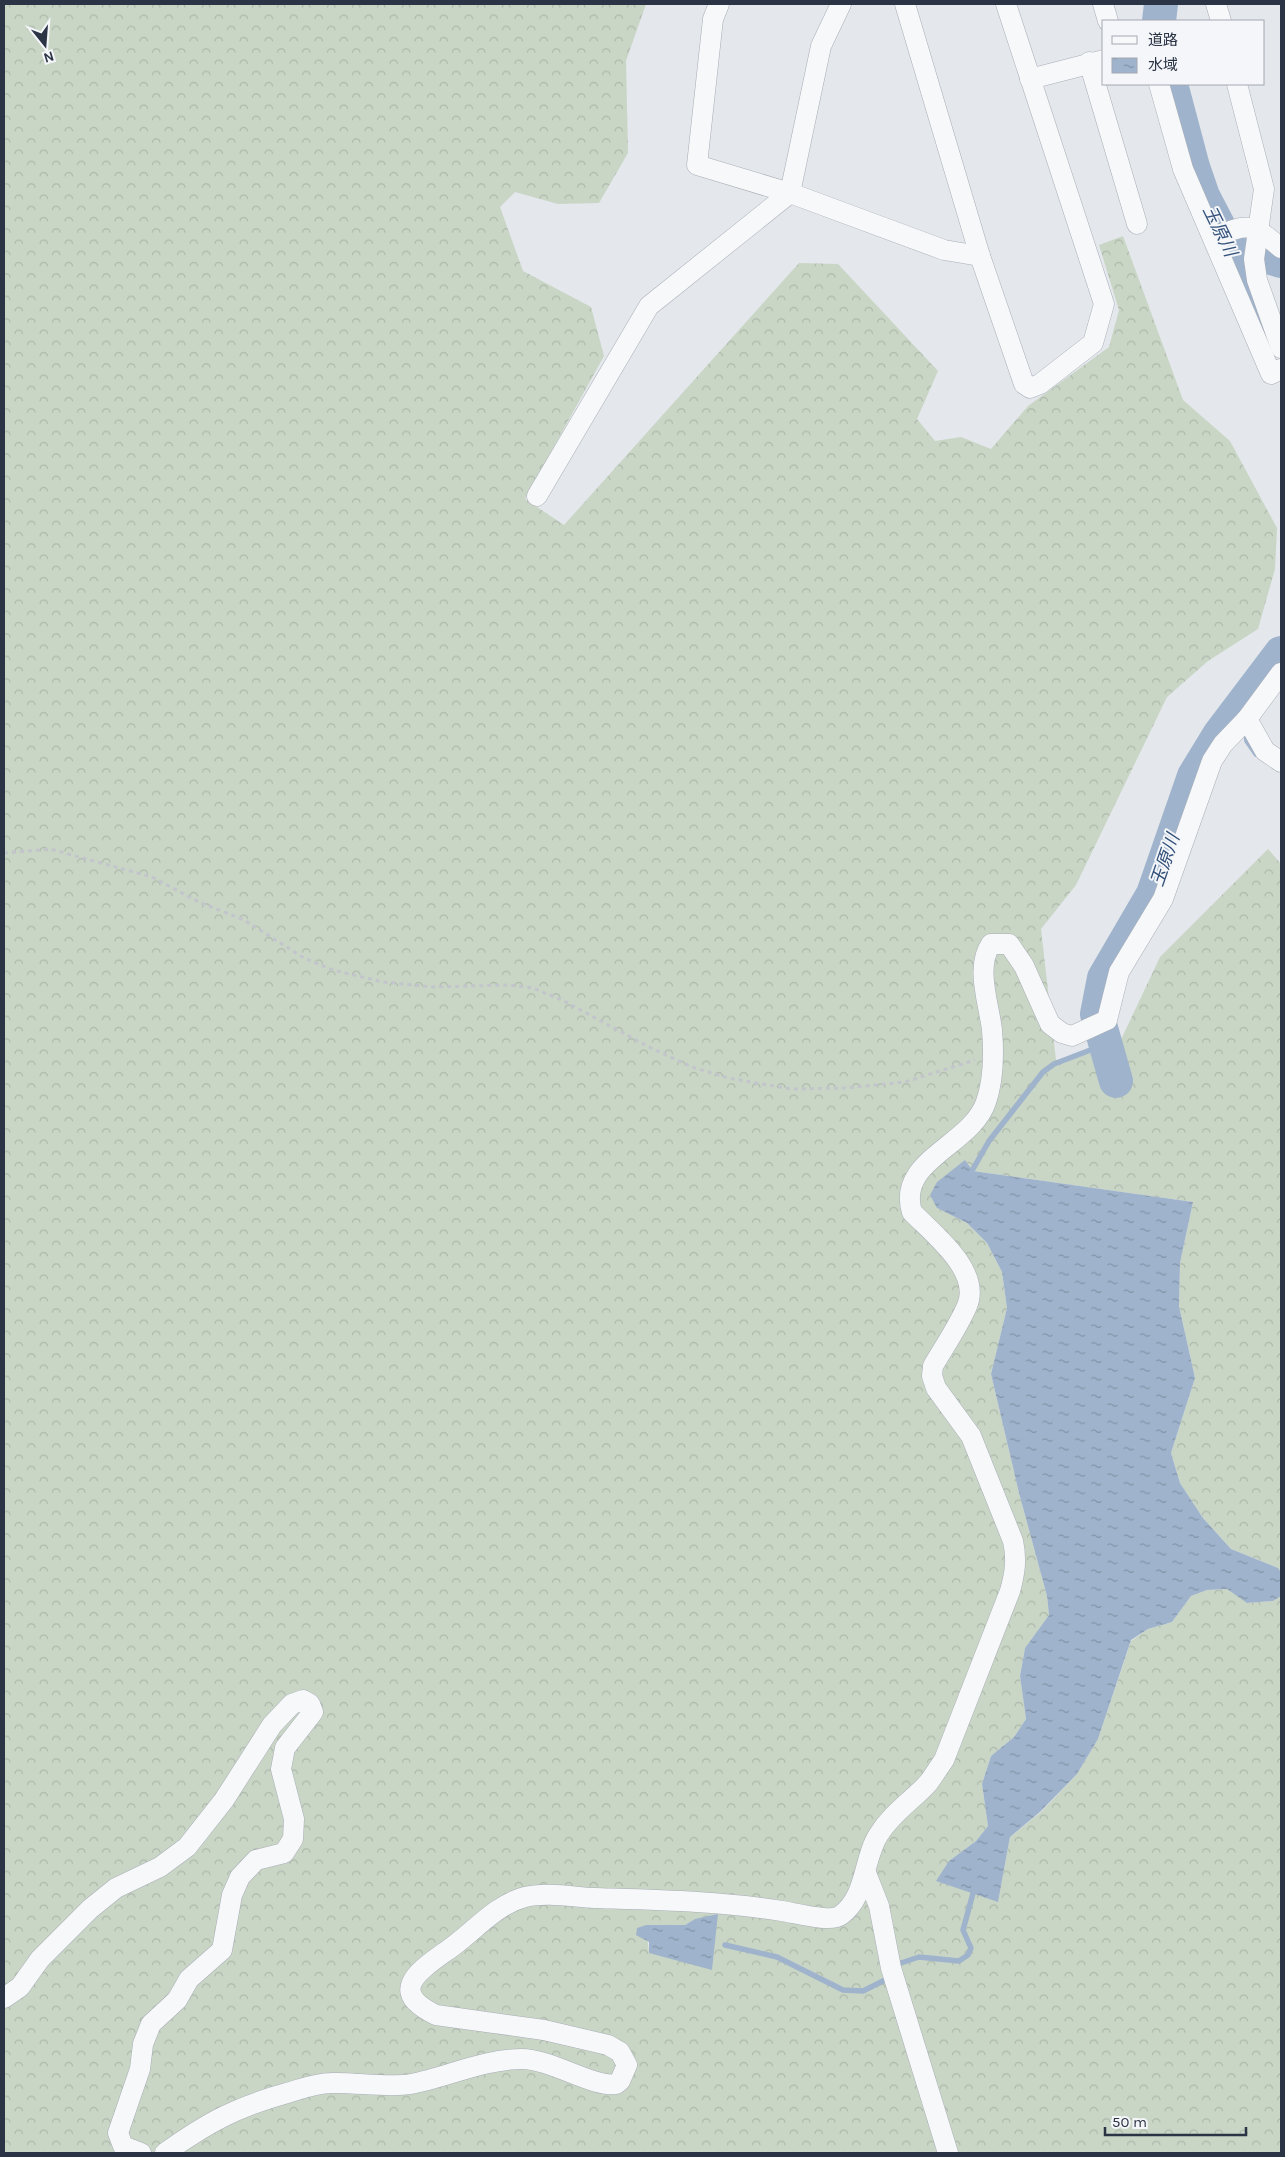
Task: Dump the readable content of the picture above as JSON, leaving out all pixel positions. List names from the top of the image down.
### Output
{
  "water": ["玉原川"],
  "legend": ["道路", "水域"],
  "scale_bar": "50 m",
  "north": "bottom"
}
